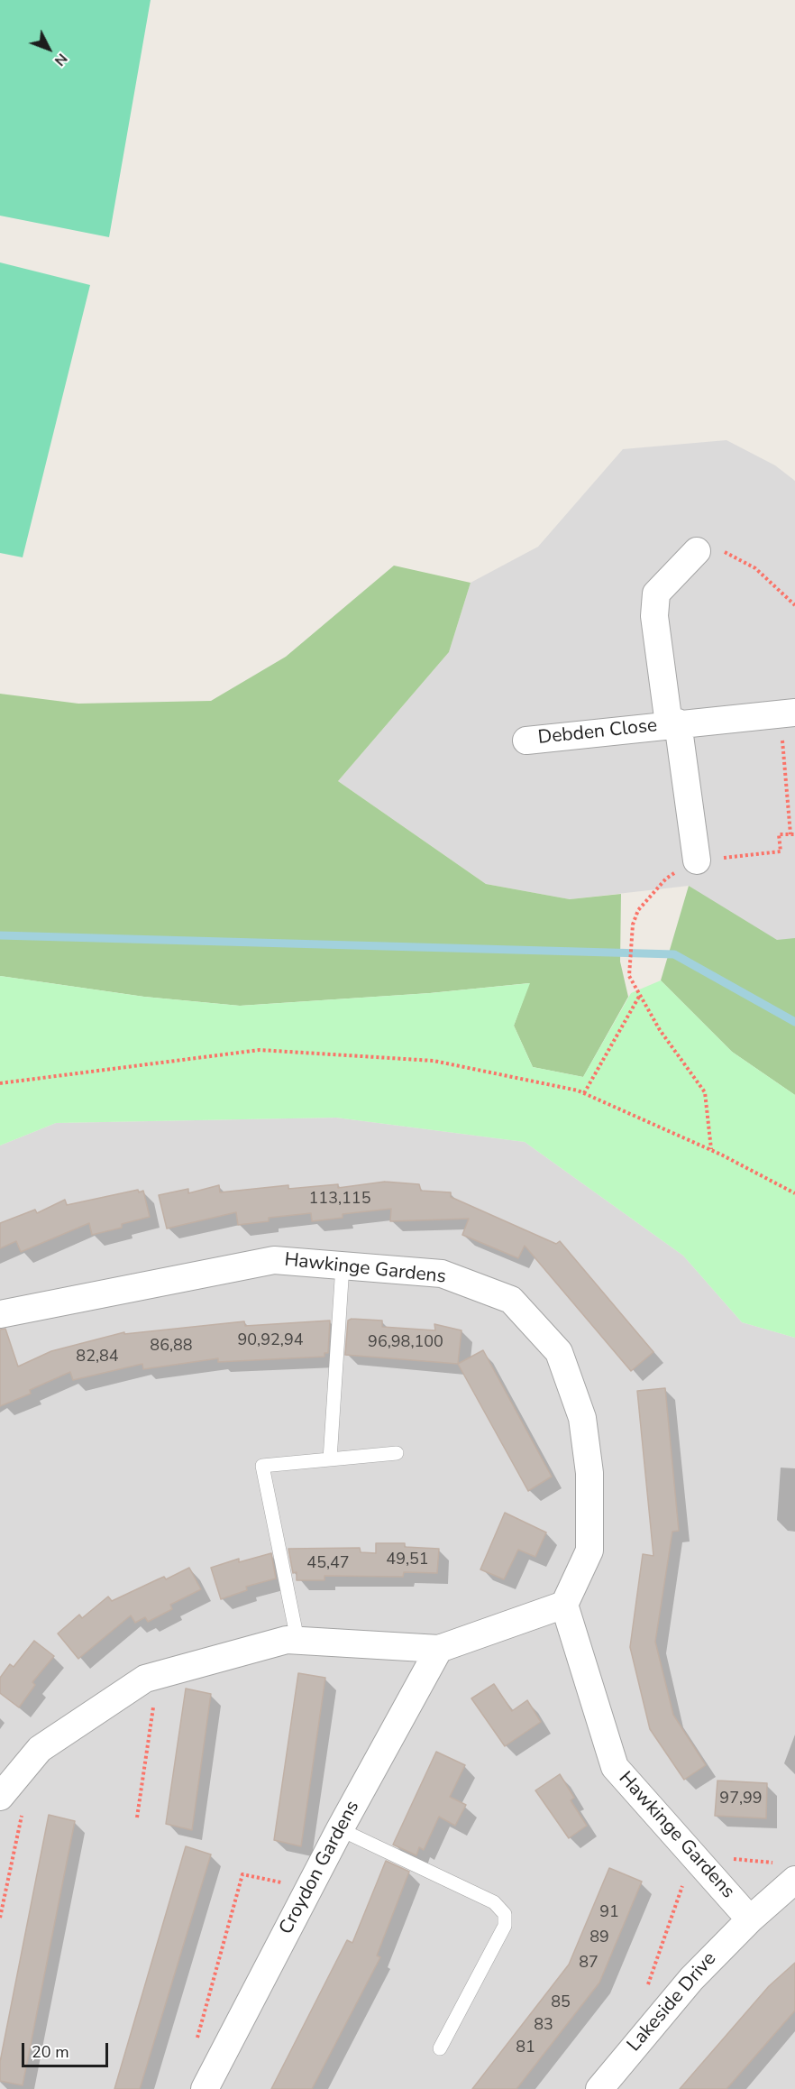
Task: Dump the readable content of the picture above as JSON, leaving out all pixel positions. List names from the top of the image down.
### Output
{
  "streets": {
    "street": [
      "Debden Close",
      "Hawkinge Gardens",
      "Croydon Gardens",
      "Lakeside Drive"
    ]
  },
  "crossings": [
    ["Hawkinge Gardens", "Lakeside Drive"]
  ],
  "house_numbers": [
    "113,115",
    "90,92,94",
    "96,98,100",
    "86,88",
    "82,84",
    "49,51",
    "45,47",
    "97,99",
    "91",
    "89",
    "87",
    "85",
    "83",
    "81"
  ],
  "scale_bar": "20 m",
  "north": "bottom right"
}
